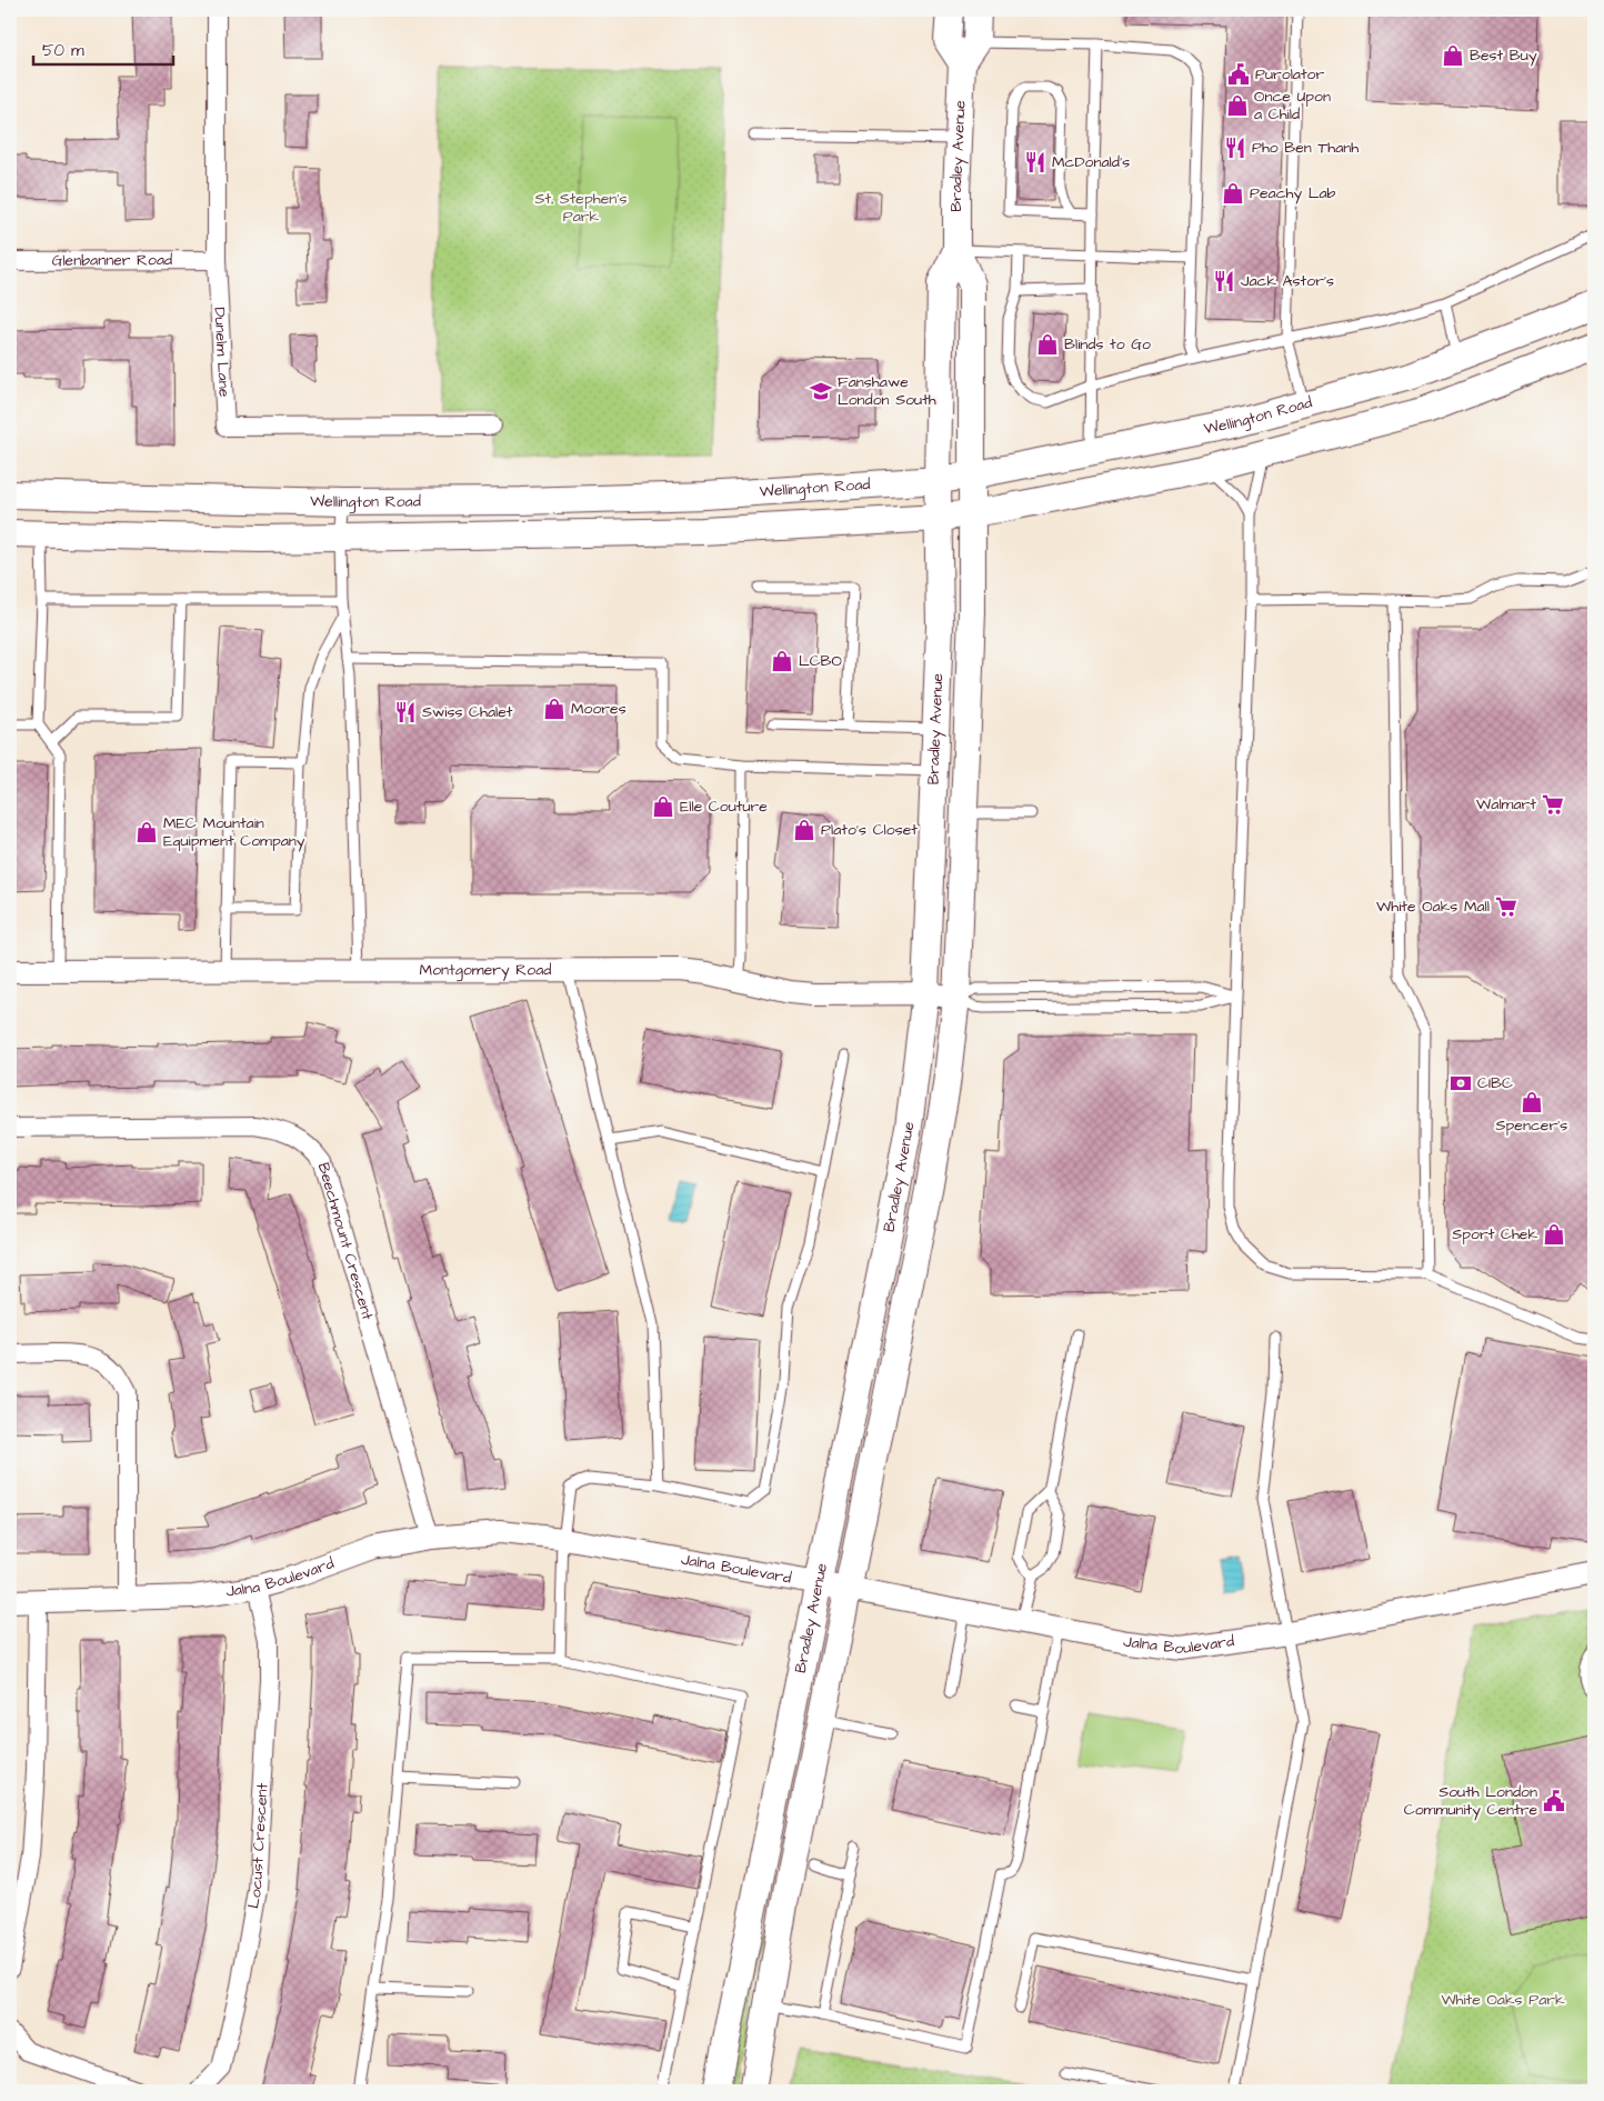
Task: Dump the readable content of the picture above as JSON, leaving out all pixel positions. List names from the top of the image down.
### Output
{
  "streets": {
    "main road": ["Bradley Avenue", "Wellington Road"],
    "street": [
      "Glenbanner Road",
      "Dunelm Lane",
      "Montgomery Road",
      "Beechmount Crescent",
      "Jalna Boulevard",
      "Locust Crescent"
    ]
  },
  "crossings": [
    ["Bradley Avenue", "Wellington Road"],
    ["Bradley Avenue", "Montgomery Road"],
    ["Bradley Avenue", "Jalna Boulevard"],
    ["Glenbanner Road", "Dunelm Lane"],
    ["Beechmount Crescent", "Jalna Boulevard"],
    ["Jalna Boulevard", "Locust Crescent"]
  ],
  "parks": ["St. Stephen's Park", "White Oaks Park"],
  "places": {
    "shop": [
      "Best Buy",
      "Once Upon a Child",
      "Peachy Lab",
      "Blinds to Go",
      "LCBO",
      "Moores",
      "Elle Couture",
      "Plato's Closet",
      "MEC Mountain Equipment Company",
      "Spencer's",
      "Sport Chek"
    ],
    "public building": ["Purolator", "South London Community Centre"],
    "restaurant": [
      "Pho Ben Thanh",
      "McDonald's",
      "Jack Astor's",
      "Swiss Chalet"
    ],
    "school or university": ["Fanshawe London South"],
    "supermarket": ["Walmart", "White Oaks Mall"],
    "bank": ["CIBC"]
  },
  "scale_bar": "50 m"
}
